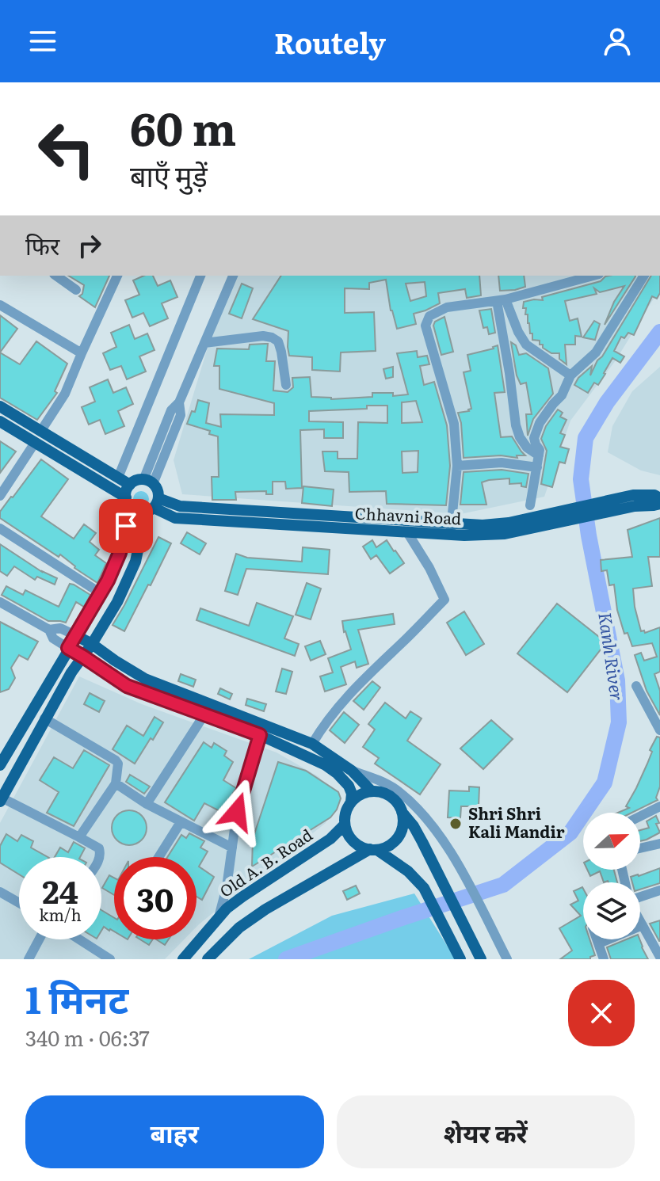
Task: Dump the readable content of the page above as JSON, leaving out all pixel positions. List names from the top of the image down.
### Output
{
  "streets": {
    "main road": ["Chhavni Road", "Old A. B. Road"]
  },
  "water": ["Kanh River"],
  "places": ["Shri Shri Kali Mandir"],
  "north": "right",
  "page": {
    "header": "Routely",
    "turn": ["60 m", "बाएँ मुड़ें"],
    "then": "फिर",
    "speed": "24 km/h",
    "limit": "30",
    "heading": ["1 मिनट", "340 m · 06:37"],
    "buttons": ["बाहर", "शेयर करें"]
  }
}
